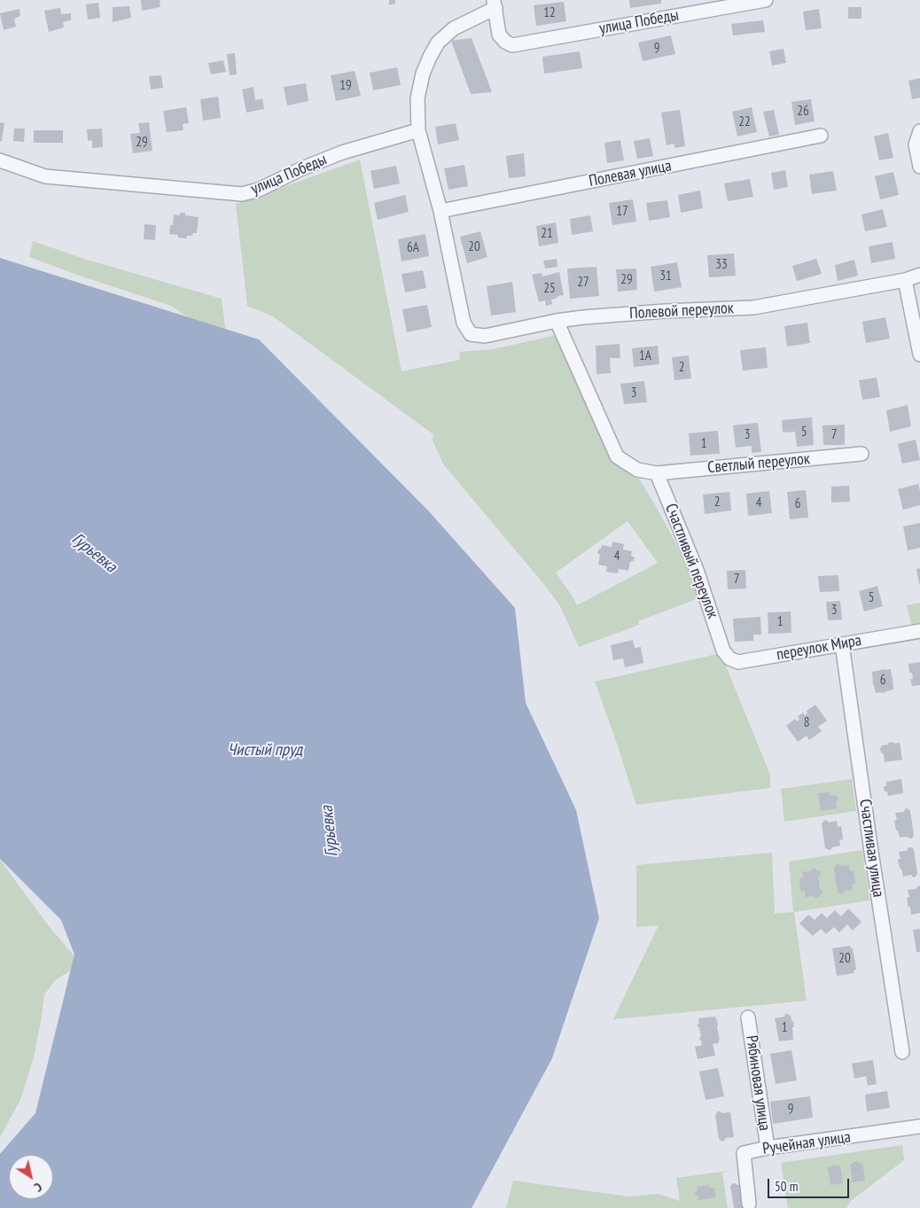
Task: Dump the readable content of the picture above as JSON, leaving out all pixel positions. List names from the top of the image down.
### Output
{
  "streets": {
    "street": [
      "улица Победы",
      "Полевая улица",
      "Полевой переулок",
      "Светлый переулок",
      "Счастливый переулок",
      "переулок Мира",
      "Счастливая улица",
      "Рябиновая улица",
      "Ручейная улица"
    ]
  },
  "crossings": [
    ["Полевая улица", "Полевой переулок"],
    ["Полевой переулок", "Светлый переулок"],
    ["Светлый переулок", "Счастливый переулок"],
    ["Счастливый переулок", "переулок Мира"],
    ["переулок Мира", "Счастливая улица"],
    ["Рябиновая улица", "Ручейная улица"]
  ],
  "water": ["Гурьевка", "Чистый пруд"],
  "house_numbers": [
    "12",
    "9",
    "19",
    "26",
    "22",
    "29",
    "17",
    "21",
    "20",
    "6А",
    "33",
    "31",
    "29",
    "27",
    "25",
    "1А",
    "2",
    "3",
    "5",
    "3",
    "7",
    "1",
    "2",
    "4",
    "6",
    "4",
    "7",
    "5",
    "3",
    "1",
    "6",
    "8",
    "20",
    "1",
    "9"
  ],
  "scale_bar": "50 m",
  "north": "bottom right"
}
